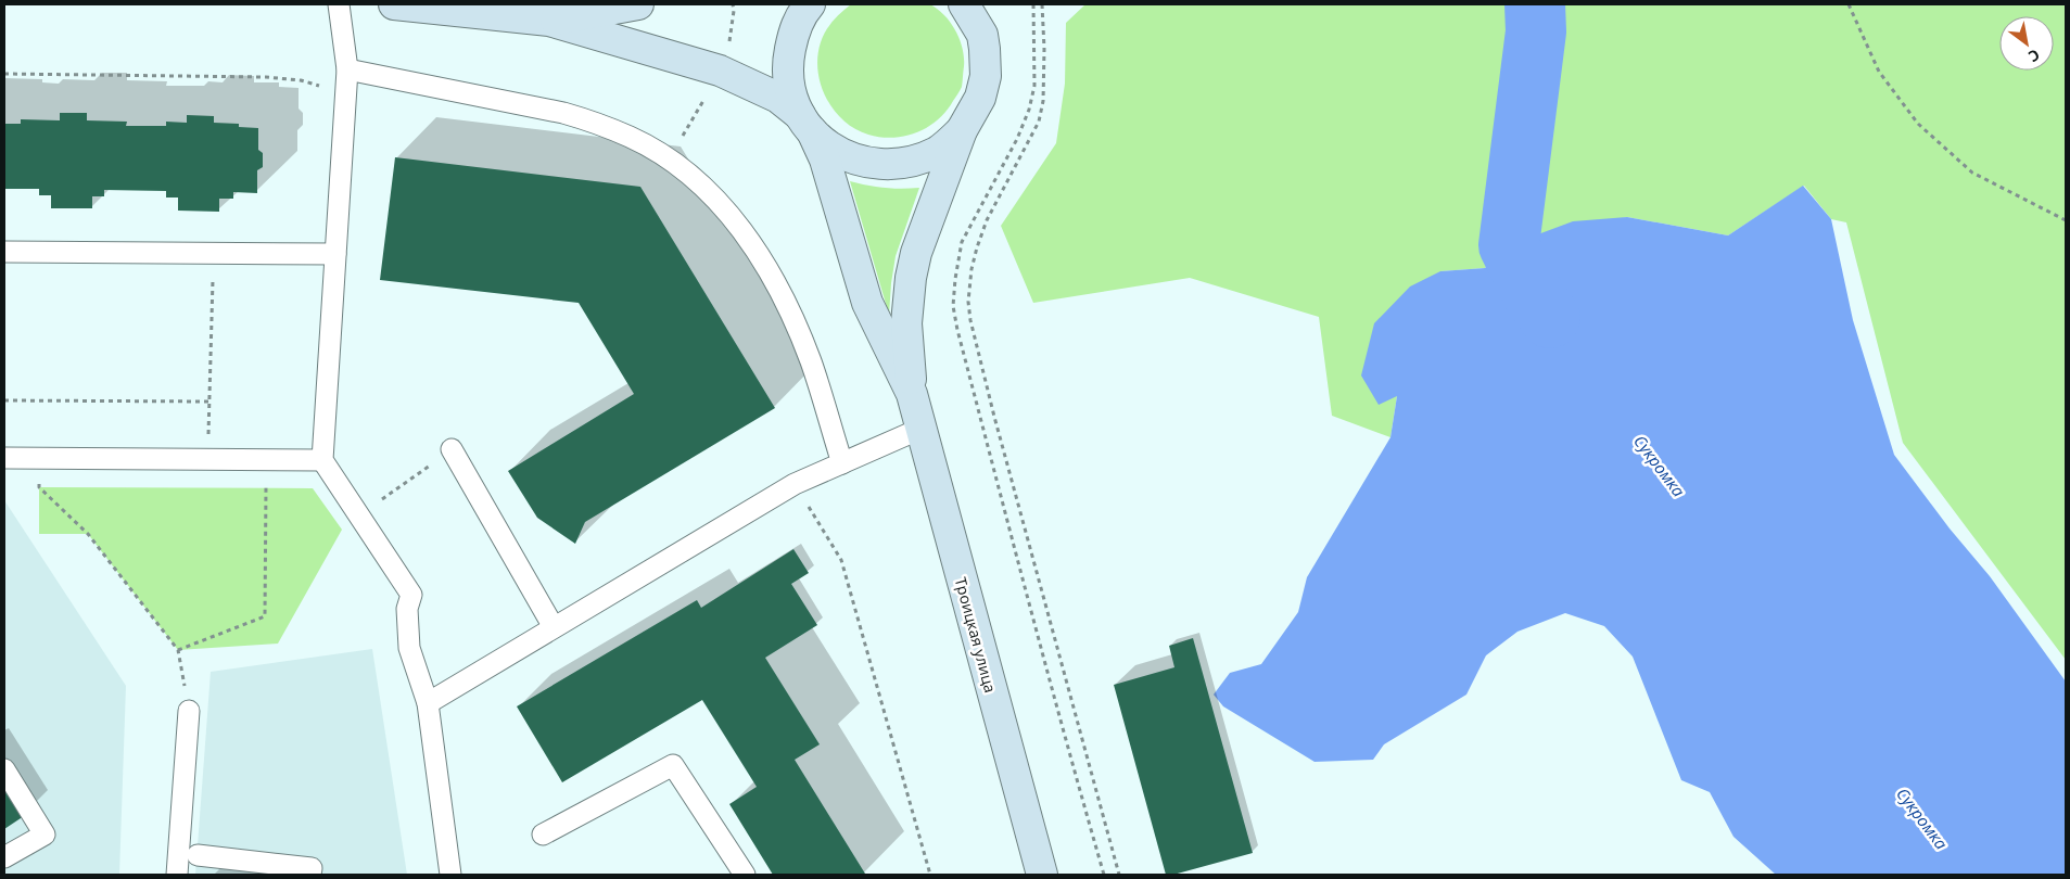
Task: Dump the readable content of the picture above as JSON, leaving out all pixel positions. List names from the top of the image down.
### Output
{
  "streets": {
    "street": ["Троицкая улица"]
  },
  "water": ["Сукромка"],
  "north": "bottom right"
}
